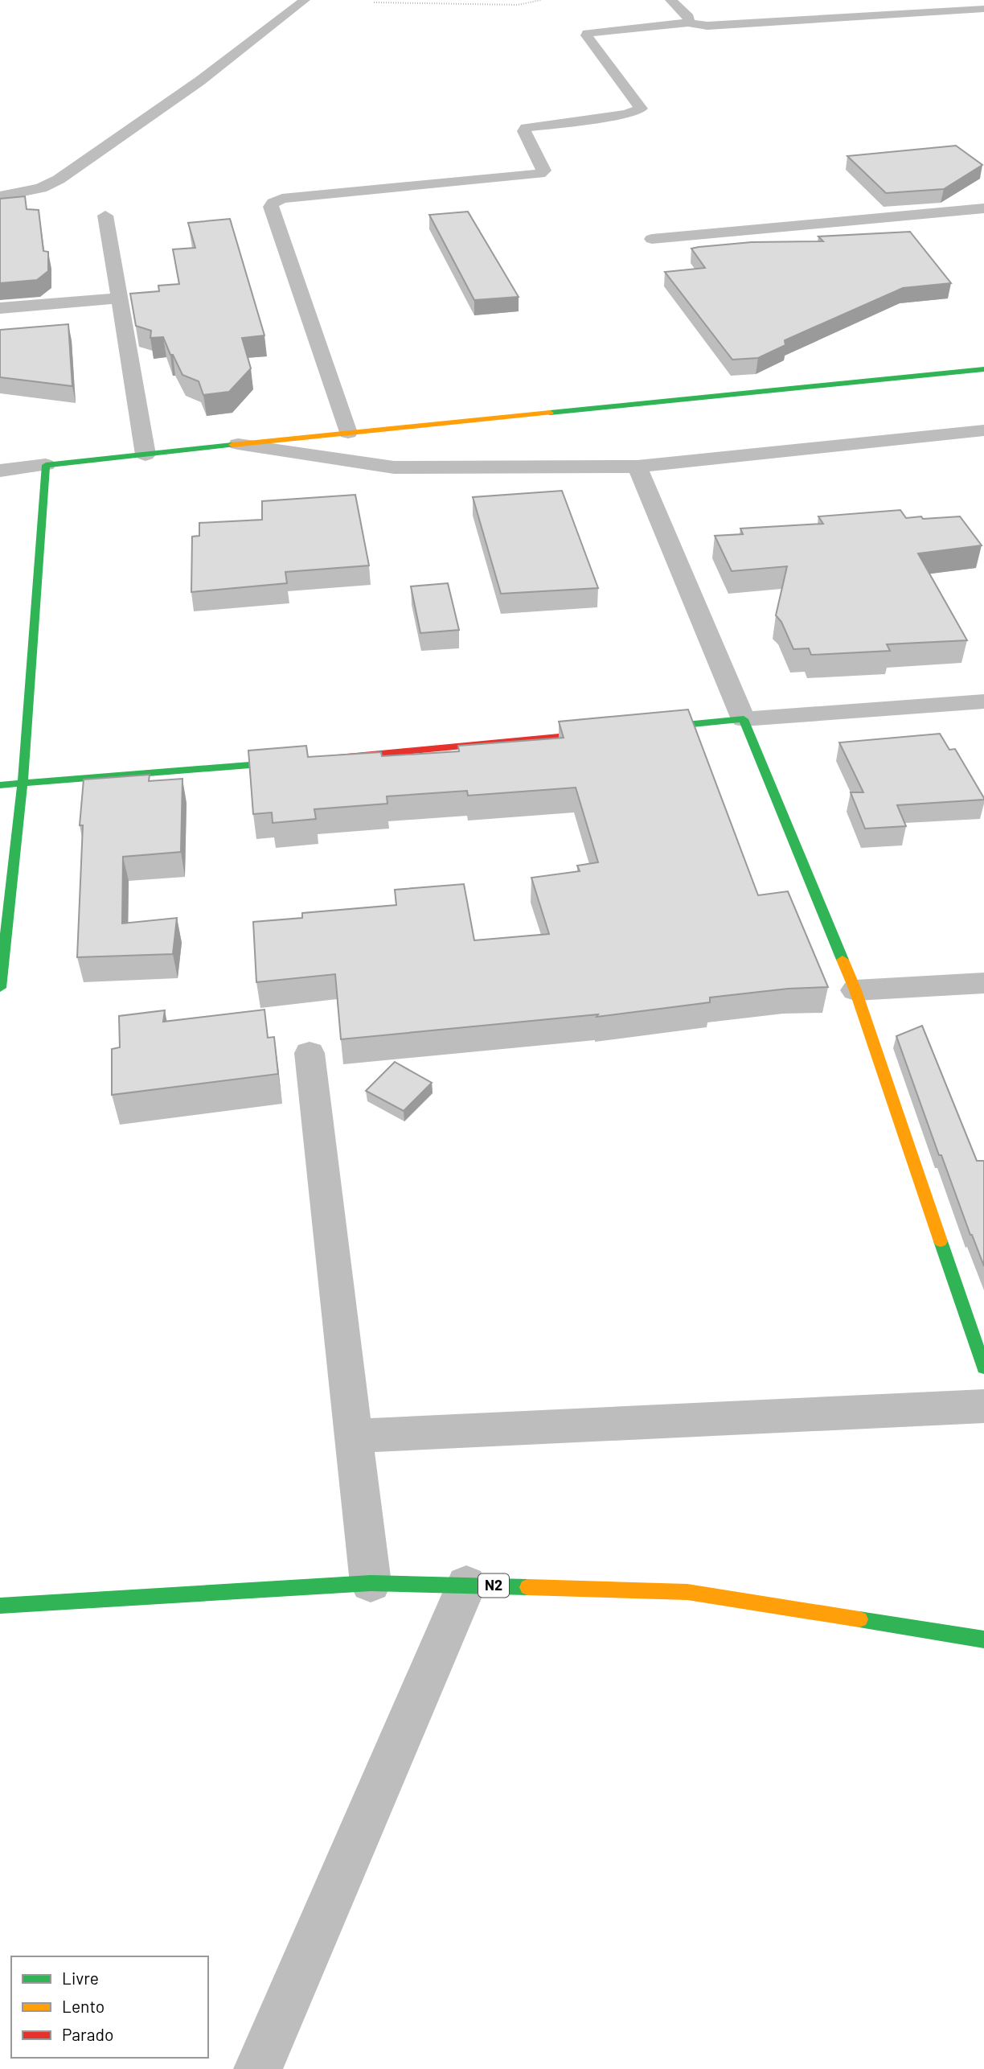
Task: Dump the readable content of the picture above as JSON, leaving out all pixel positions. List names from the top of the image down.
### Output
{
  "streets": {
    "street": ["N2"]
  },
  "legend": ["Livre", "Lento", "Parado"]
}
